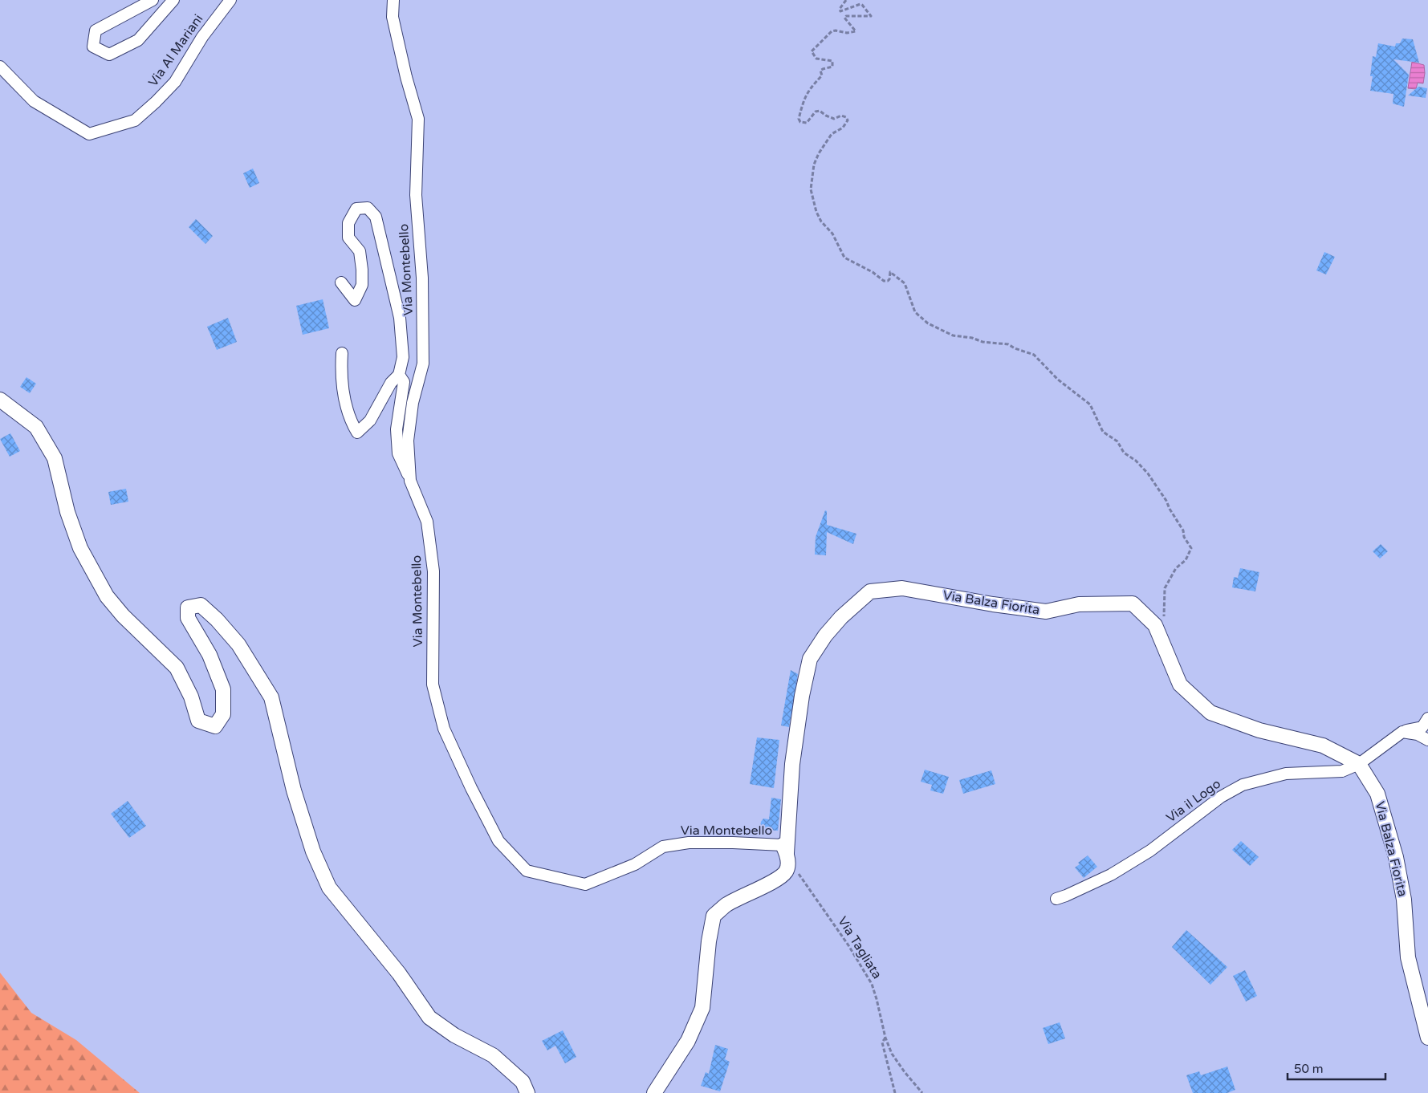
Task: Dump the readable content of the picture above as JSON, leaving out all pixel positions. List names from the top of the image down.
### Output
{
  "streets": {
    "street": [
      "Via Al Mariani",
      "Via Montebello",
      "Via Balza Fiorita",
      "Via il Logo"
    ],
    "path": ["Via Tagliata"]
  },
  "crossings": [
    ["Via Montebello", "Via Balza Fiorita"],
    ["Via Montebello", "Via Tagliata"],
    ["Via Balza Fiorita", "Via il Logo"],
    ["Via Balza Fiorita", "Via Tagliata"]
  ],
  "scale_bar": "50 m"
}
